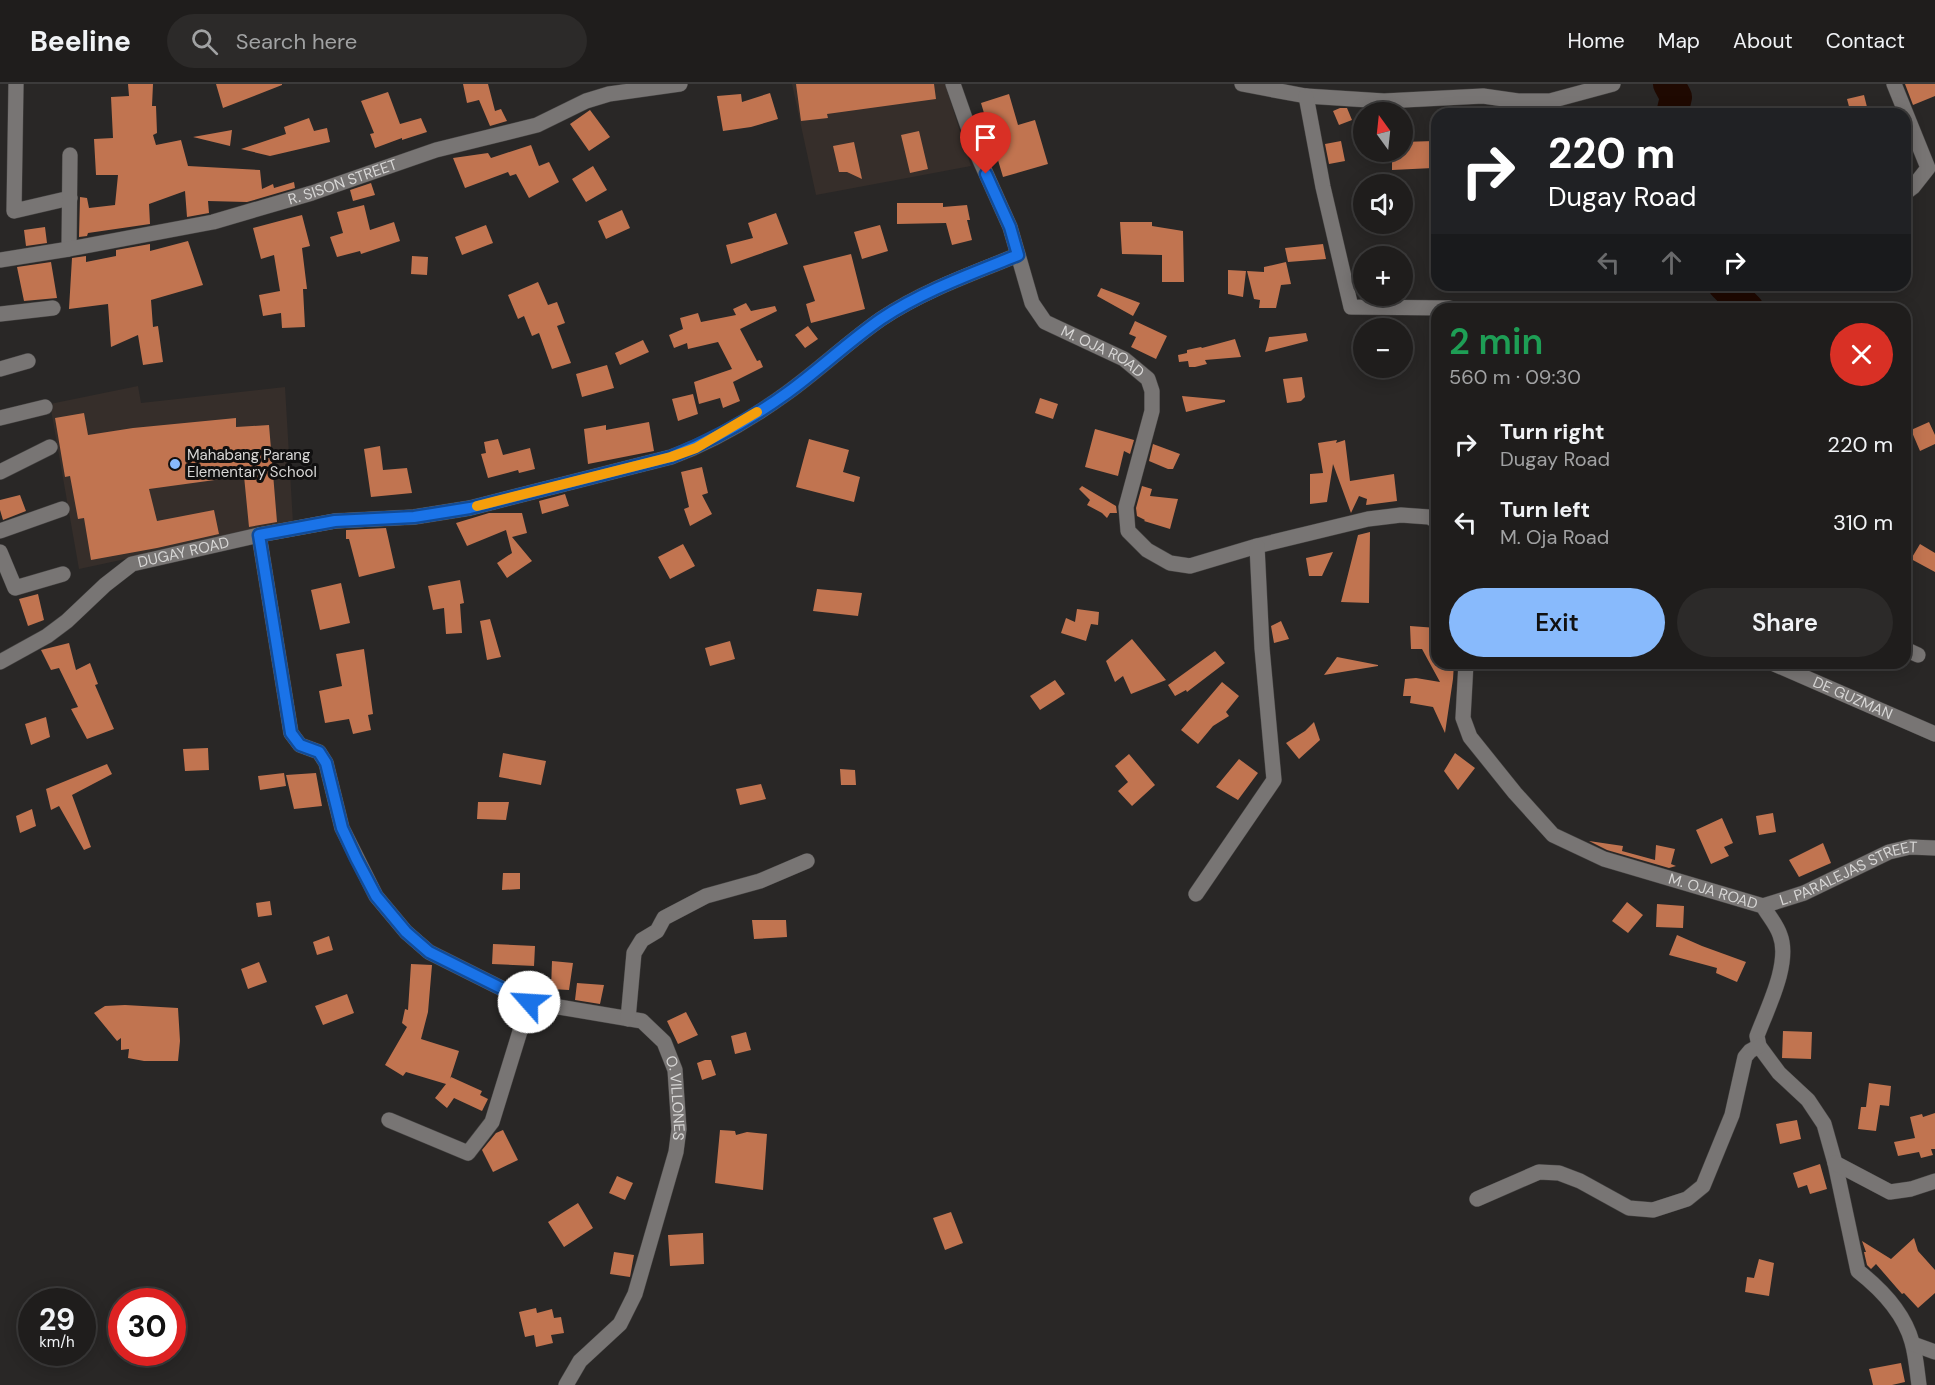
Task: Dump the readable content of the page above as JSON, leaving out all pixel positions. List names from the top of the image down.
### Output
{
  "streets": {
    "street": [
      "R. SISON STREET",
      "M. OJA ROAD",
      "DUGAY ROAD",
      "DE GUZMAN",
      "L. PARALEJAS STREET",
      "O. VILLONES"
    ]
  },
  "crossings": [
    ["M. OJA ROAD", "DUGAY ROAD"],
    ["M. OJA ROAD", "L. PARALEJAS STREET"],
    ["DUGAY ROAD", "O. VILLONES"]
  ],
  "places": ["Mahabang Parang Elementary School"],
  "north": "top",
  "page": {
    "header": "Beeline",
    "search": "Search here",
    "nav": [
      "Home",
      "Map",
      "About",
      "Contact"
    ],
    "map_buttons": ["+", "−"],
    "turn": ["220 m", "Dugay Road"],
    "heading": ["2 min", "560 m · 09:30"],
    "list": [
      {
        "name": "Turn right",
        "note": "Dugay Road",
        "value": "220 m"
      },
      {
        "name": "Turn left",
        "note": "M. Oja Road",
        "value": "310 m"
      }
    ],
    "buttons": ["Exit", "Share"],
    "speed": "29 km/h",
    "limit": "30"
  }
}
